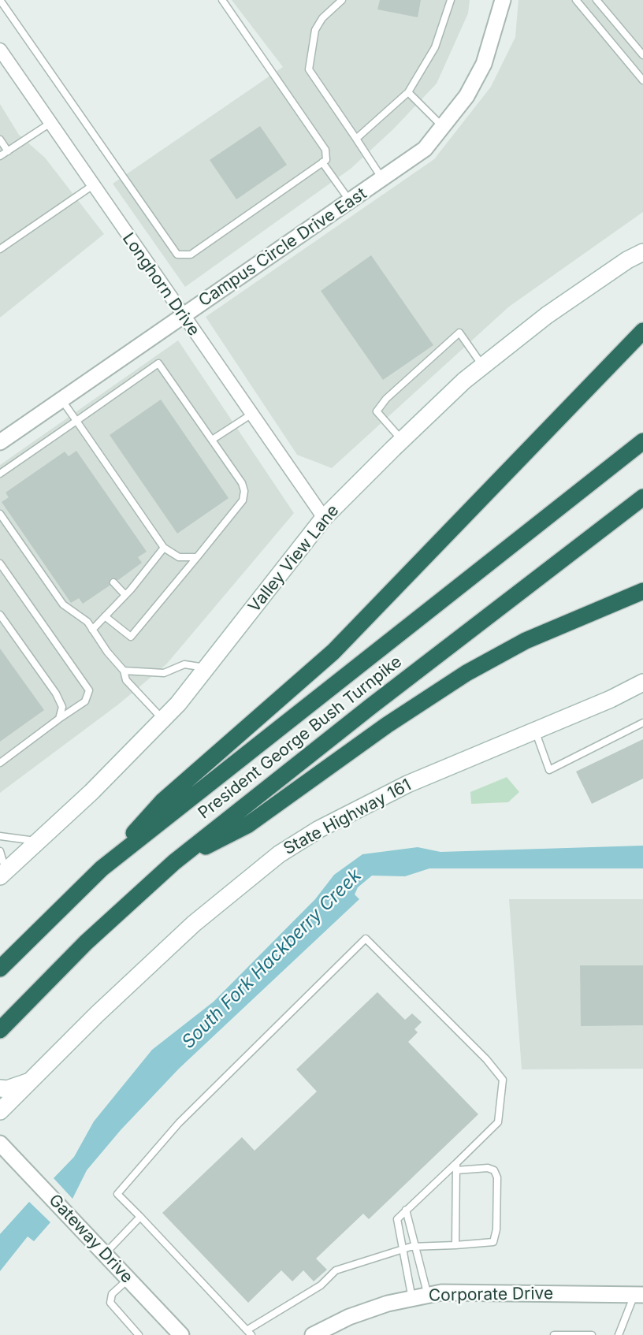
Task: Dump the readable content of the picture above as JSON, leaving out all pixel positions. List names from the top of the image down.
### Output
{
  "streets": {
    "highway": ["President George Bush Turnpike"],
    "main road": ["Valley View Lane", "State Highway 161"],
    "street": [
      "Campus Circle Drive East",
      "Longhorn Drive",
      "Gateway Drive",
      "Corporate Drive"
    ]
  },
  "crossings": [
    ["Campus Circle Drive East", "Longhorn Drive"],
    ["Longhorn Drive", "Valley View Lane"]
  ],
  "water": ["South Fork Hackberry Creek"]
}
